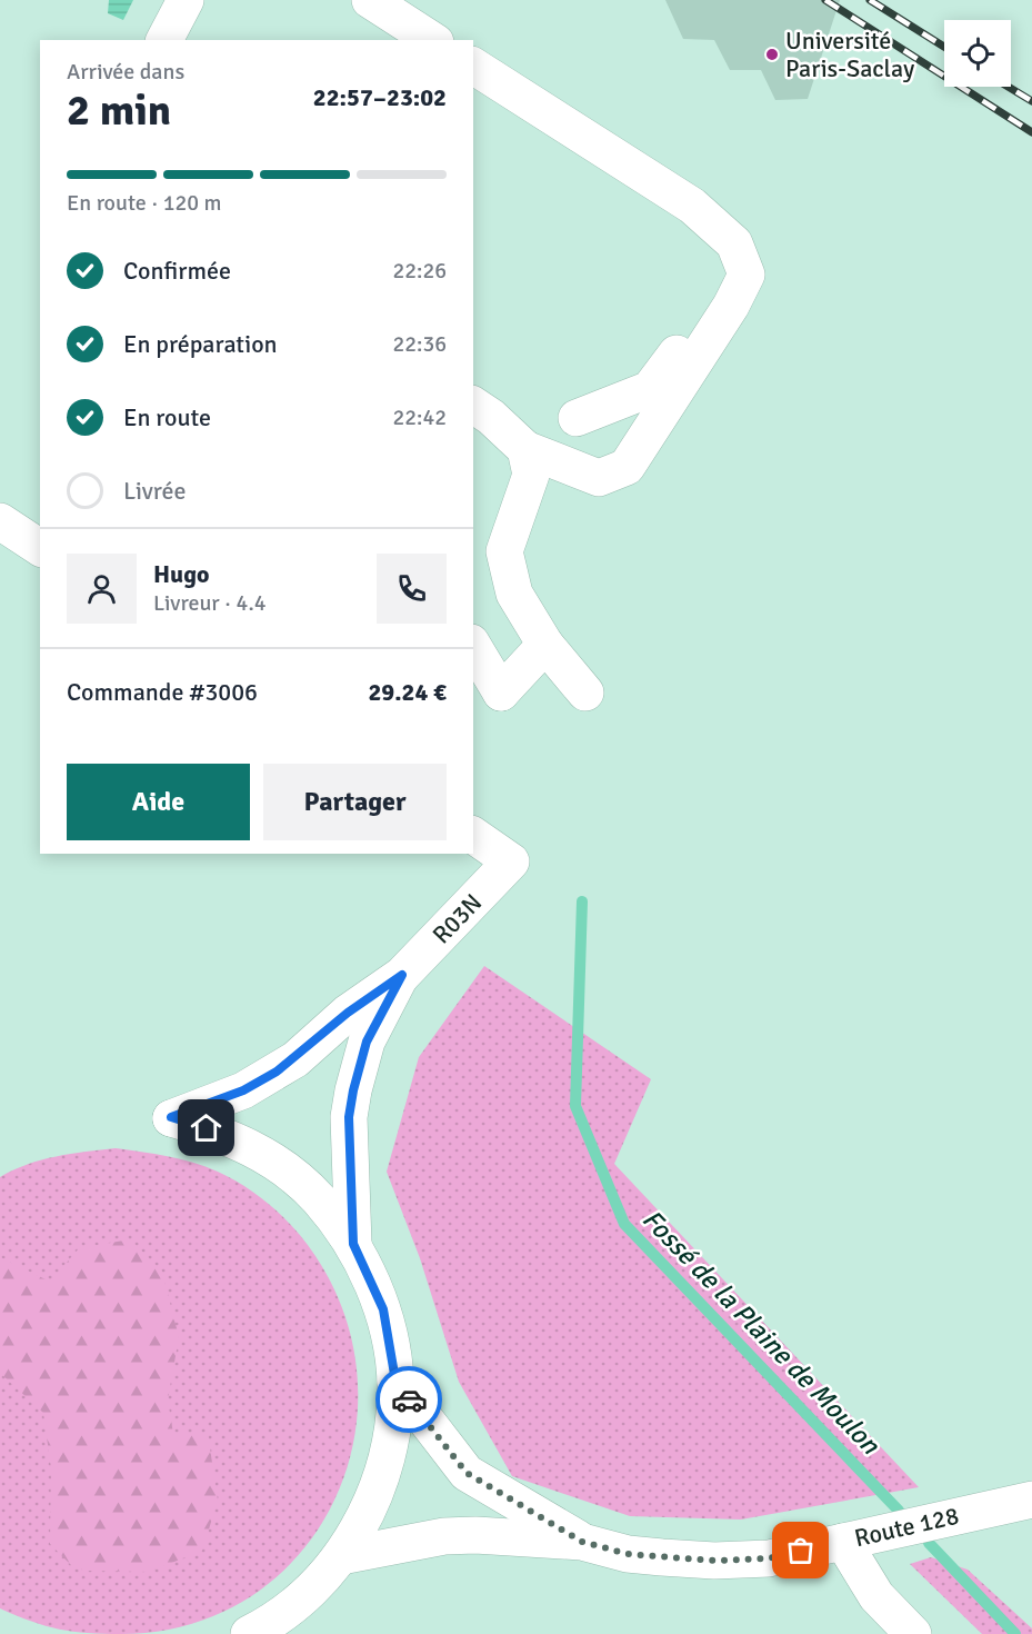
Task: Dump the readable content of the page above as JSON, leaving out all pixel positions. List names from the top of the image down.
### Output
{
  "streets": {
    "main road": ["R03N", "Route 128"]
  },
  "water": ["Fossé de la Plaine de Moulon"],
  "places": ["Université Paris-Saclay"],
  "page": {
    "heading": ["2 min", "Arrivée dans", "22:57–23:02"],
    "panel": [
      "Hugo",
      "Livreur · 4.4",
      "Commande #3006",
      "29.24 €"
    ],
    "bar": "En route · 120 m",
    "list": [
      ["Confirmée", "22:26"],
      ["En préparation", "22:36"],
      ["En route", "22:42"],
      "Livrée"
    ],
    "buttons": ["Aide", "Partager"]
  }
}
